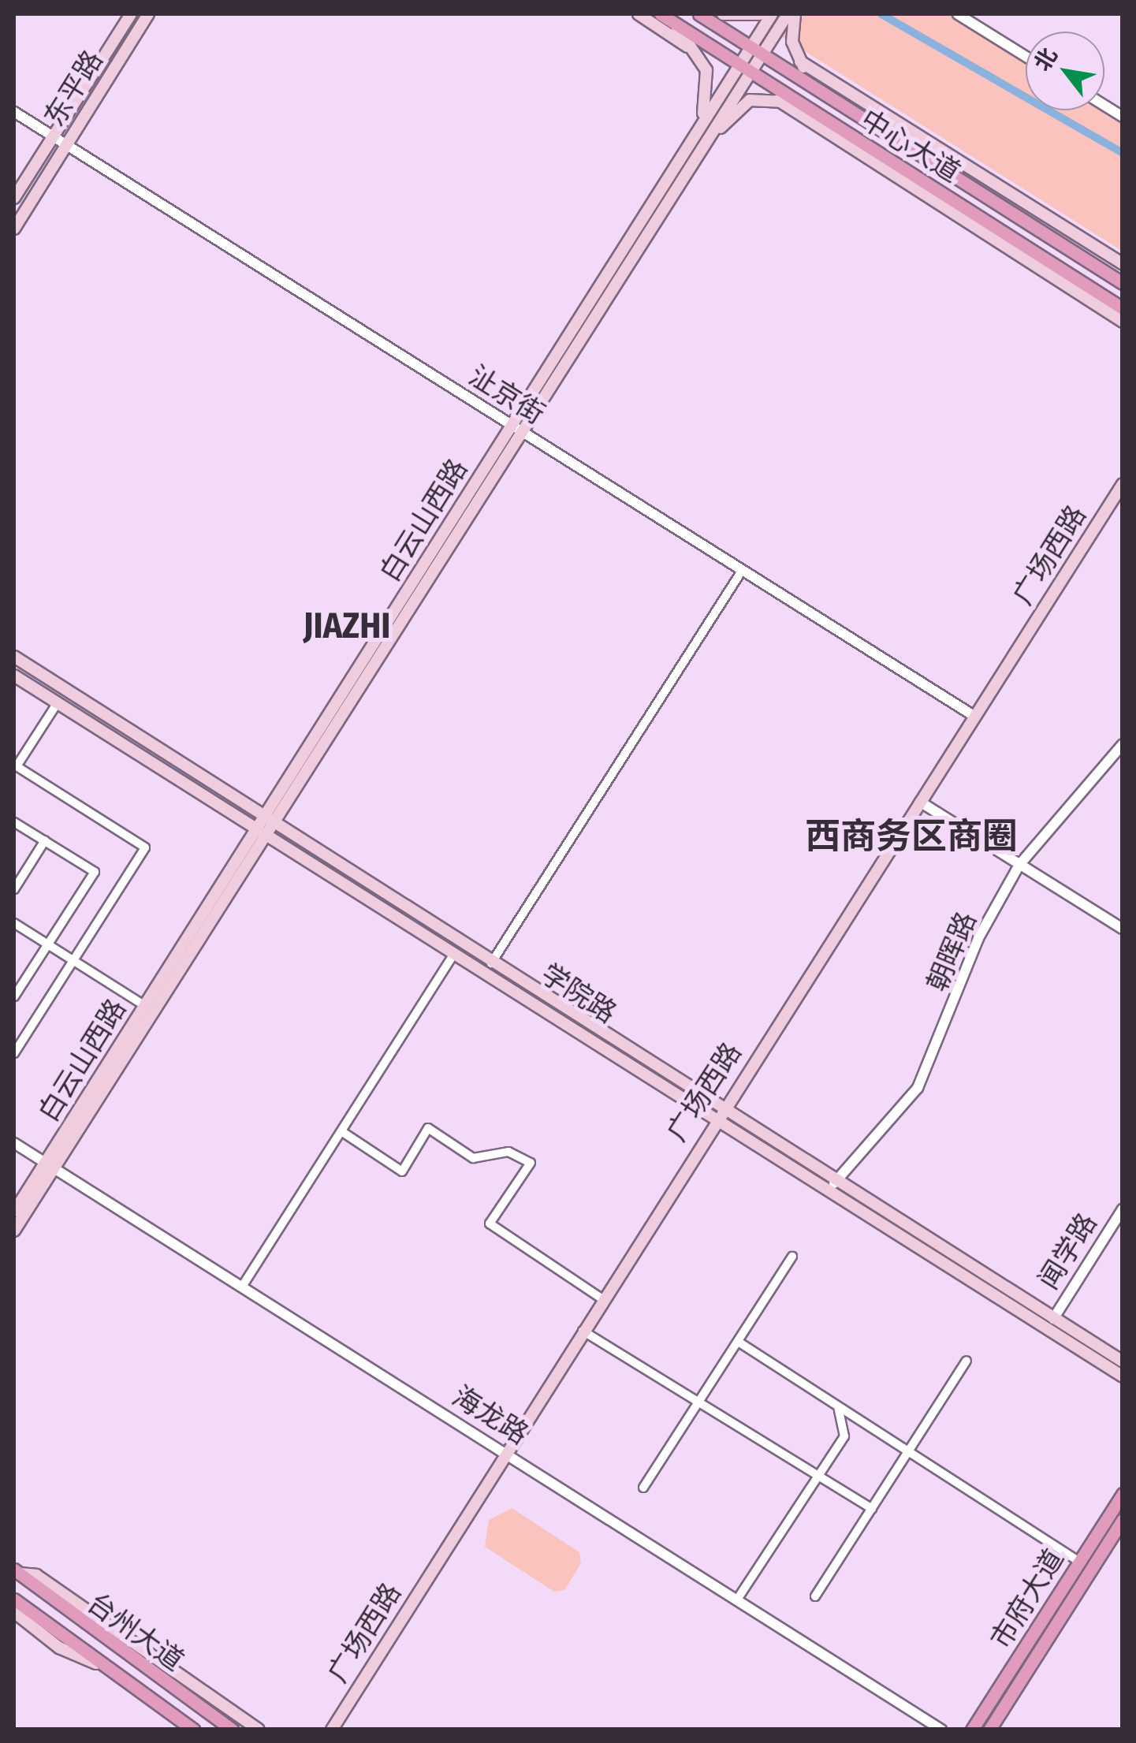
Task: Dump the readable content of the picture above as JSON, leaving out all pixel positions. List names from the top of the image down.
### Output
{
  "streets": {
    "main road": [
      "东平路",
      "中心大道",
      "白云山西路",
      "广场西路",
      "学院路",
      "市府大道",
      "台州大道"
    ],
    "street": [
      "沚京街",
      "朝晖路",
      "闻学路",
      "海龙路"
    ]
  },
  "crossings": [
    ["东平路", "沚京街"],
    ["中心大道", "白云山西路"],
    ["沚京街", "白云山西路"],
    ["沚京街", "广场西路"],
    ["白云山西路", "学院路"],
    ["白云山西路", "海龙路"],
    ["广场西路", "学院路"],
    ["广场西路", "海龙路"],
    ["朝晖路", "学院路"],
    ["学院路", "闻学路"]
  ],
  "districts": ["JIAZHI", "西商务区商圈"],
  "north": "top left"
}
